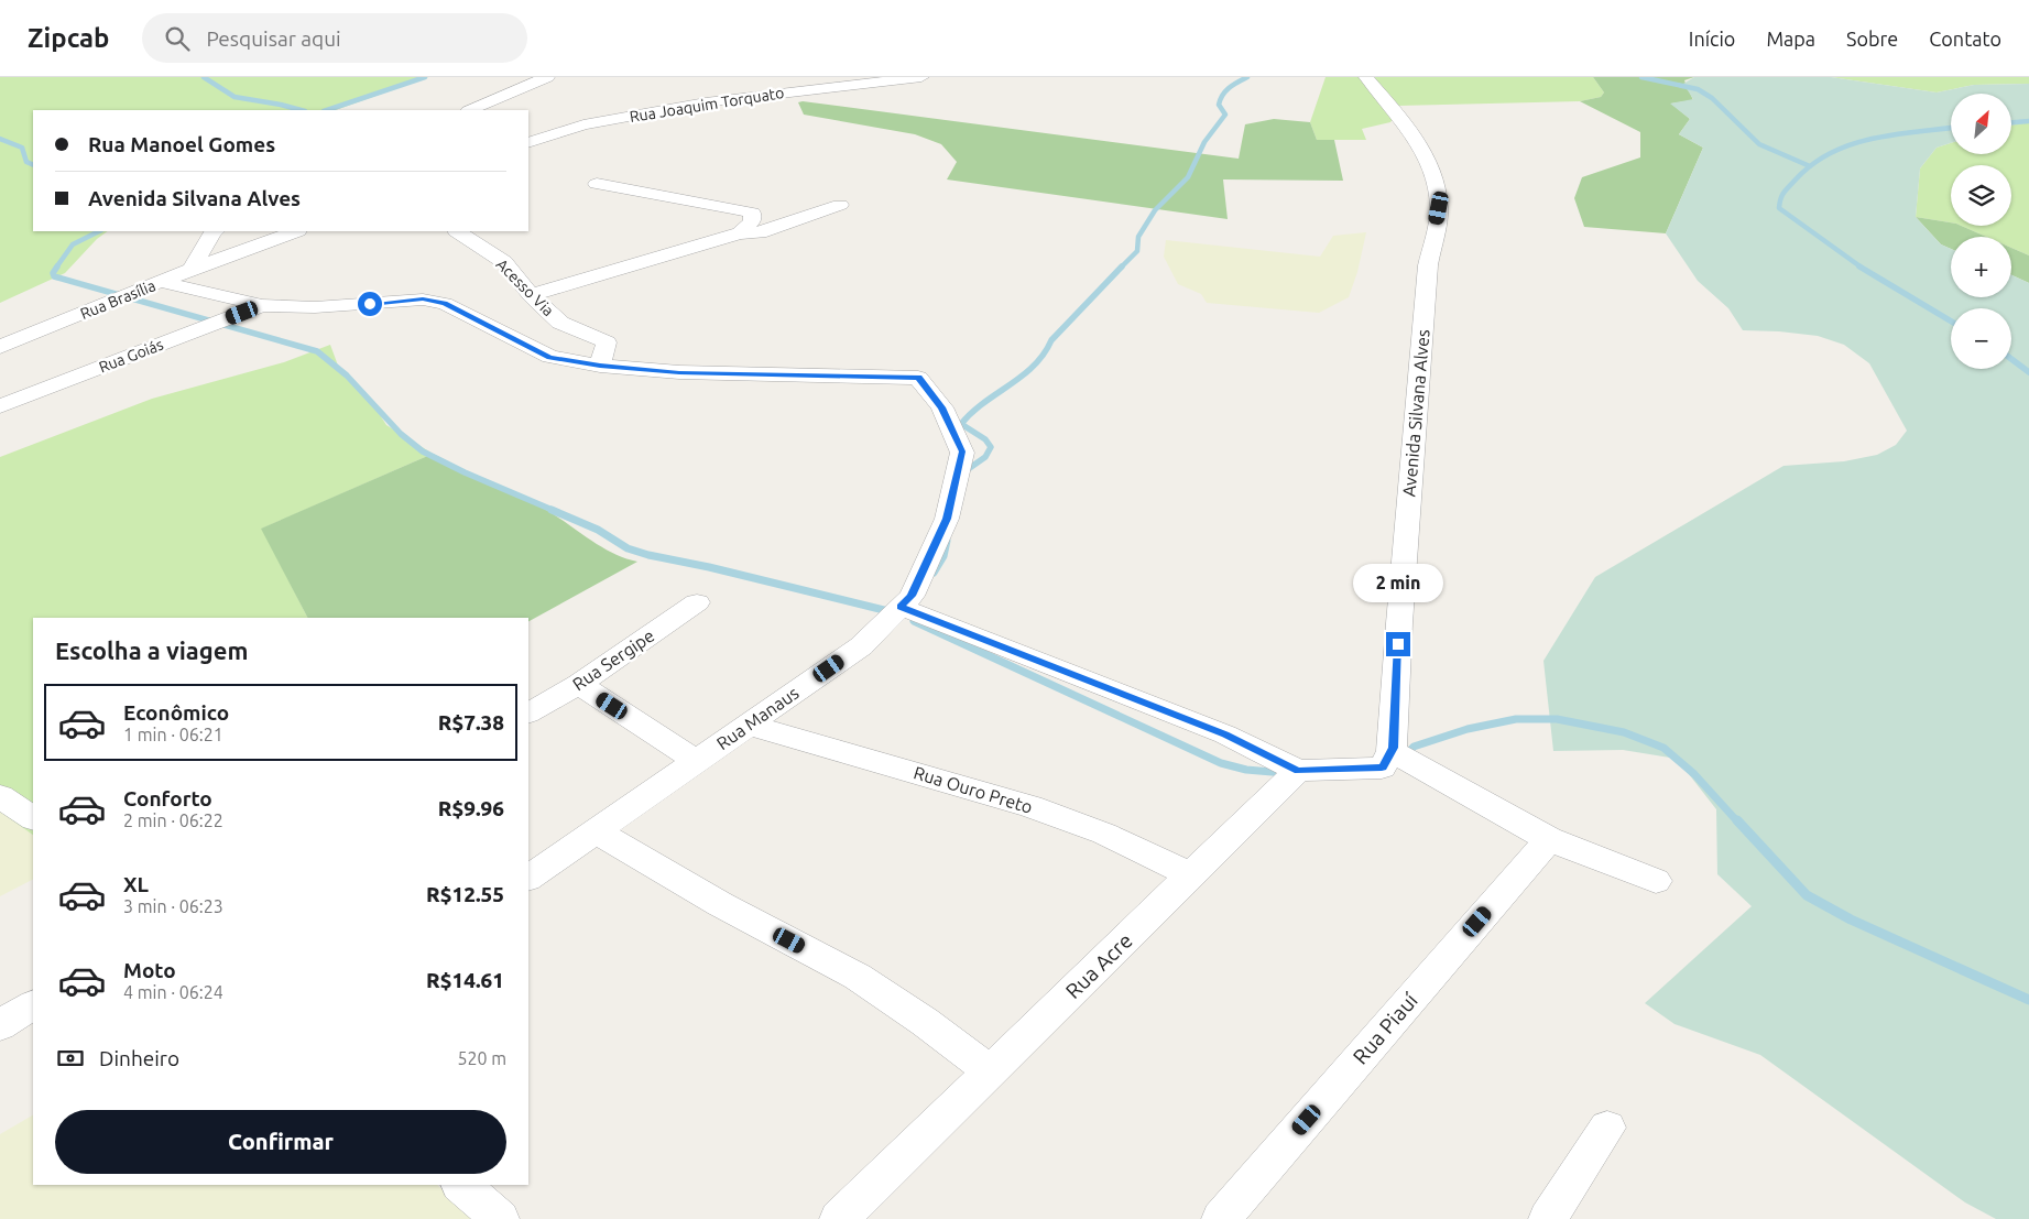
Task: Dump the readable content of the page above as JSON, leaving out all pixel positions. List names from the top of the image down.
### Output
{
  "streets": {
    "street": [
      "Rua Joaquim Torquato",
      "Acesso Via",
      "Rua Brasília",
      "Rua Goiás",
      "Avenida Silvana Alves",
      "Rua Sergipe",
      "Rua Manaus",
      "Rua Ouro Preto",
      "Rua Acre",
      "Rua Piauí"
    ]
  },
  "crossings": [
    ["Acesso Via", "Rua Manaus"],
    ["Rua Manaus", "Rua Ouro Preto"],
    ["Rua Ouro Preto", "Rua Acre"]
  ],
  "north": "top right",
  "page": {
    "header": "Zipcab",
    "search": "Pesquisar aqui",
    "nav": [
      "Início",
      "Mapa",
      "Sobre",
      "Contato"
    ],
    "map_buttons": ["+", "−"],
    "banner": ["Rua Manoel Gomes", "Avenida Silvana Alves"],
    "bubble": "2 min",
    "heading": "Escolha a viagem",
    "list": [
      {
        "name": "Econômico",
        "note": "1 min · 06:21",
        "value": "R$7.38"
      },
      {
        "name": "Conforto",
        "note": "2 min · 06:22",
        "value": "R$9.96"
      },
      {
        "name": "XL",
        "note": "3 min · 06:23",
        "value": "R$12.55"
      },
      {
        "name": "Moto",
        "note": "4 min · 06:24",
        "value": "R$14.61"
      }
    ],
    "pay": ["Dinheiro", "520 m"],
    "buttons": "Confirmar"
  }
}
